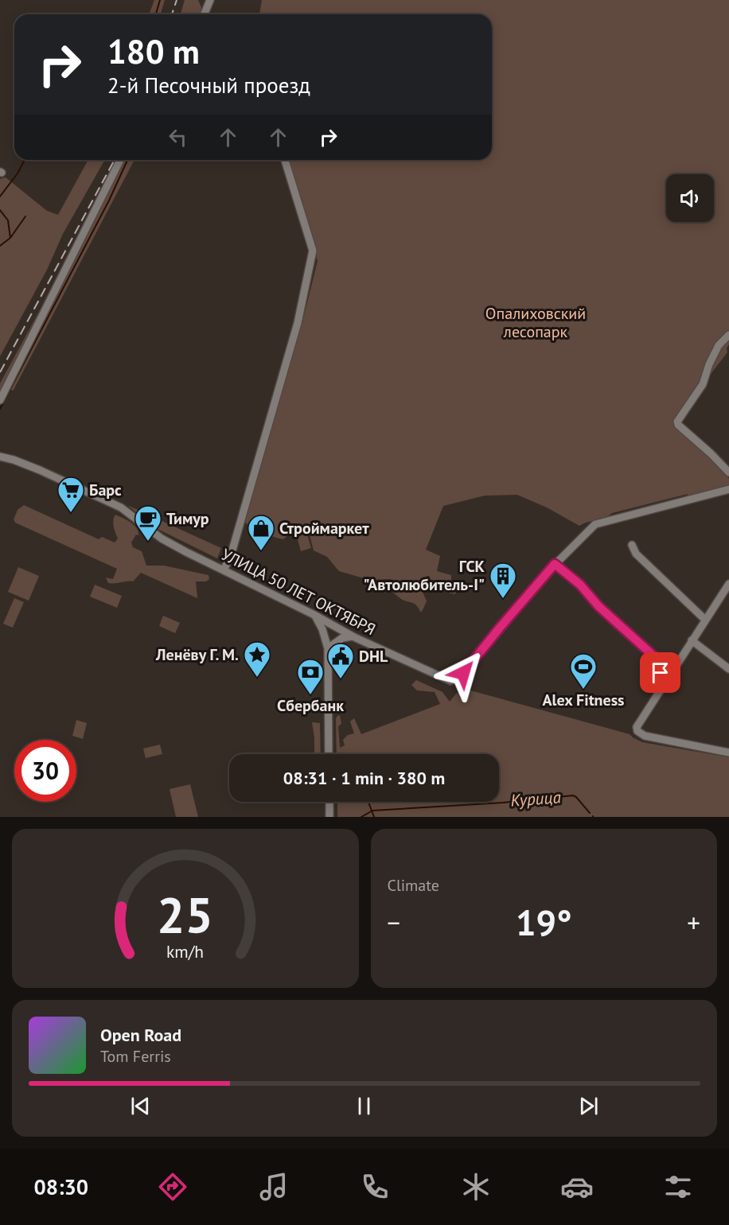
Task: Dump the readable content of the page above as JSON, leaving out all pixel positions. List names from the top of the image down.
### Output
{
  "streets": {
    "street": ["УЛИЦА 50 ЛЕТ ОКТЯБРЯ"]
  },
  "water": ["Курица"],
  "parks": ["Опалиховский лесопарк"],
  "places": {
    "supermarket": ["Барс"],
    "cafe": ["Тимур"],
    "shop": ["Строймаркет"],
    "building": ["ГСК \"Автолюбитель-I\""],
    "place": ["Ленёву Г. М."],
    "public building": ["DHL"],
    "sports": ["Alex Fitness"],
    "bank": ["Сбербанк"]
  },
  "page": {
    "turn": ["180 m", "2-й Песочный проезд"],
    "limit": "30",
    "trip": "08:31 · 1 min · 380 m",
    "tile": "Climate",
    "heat": ["−", "19°", "+"],
    "song": ["Open Road", "Tom Ferris"],
    "tabs": "08:30",
    "gauge": ["25", "km/h"]
  }
}
